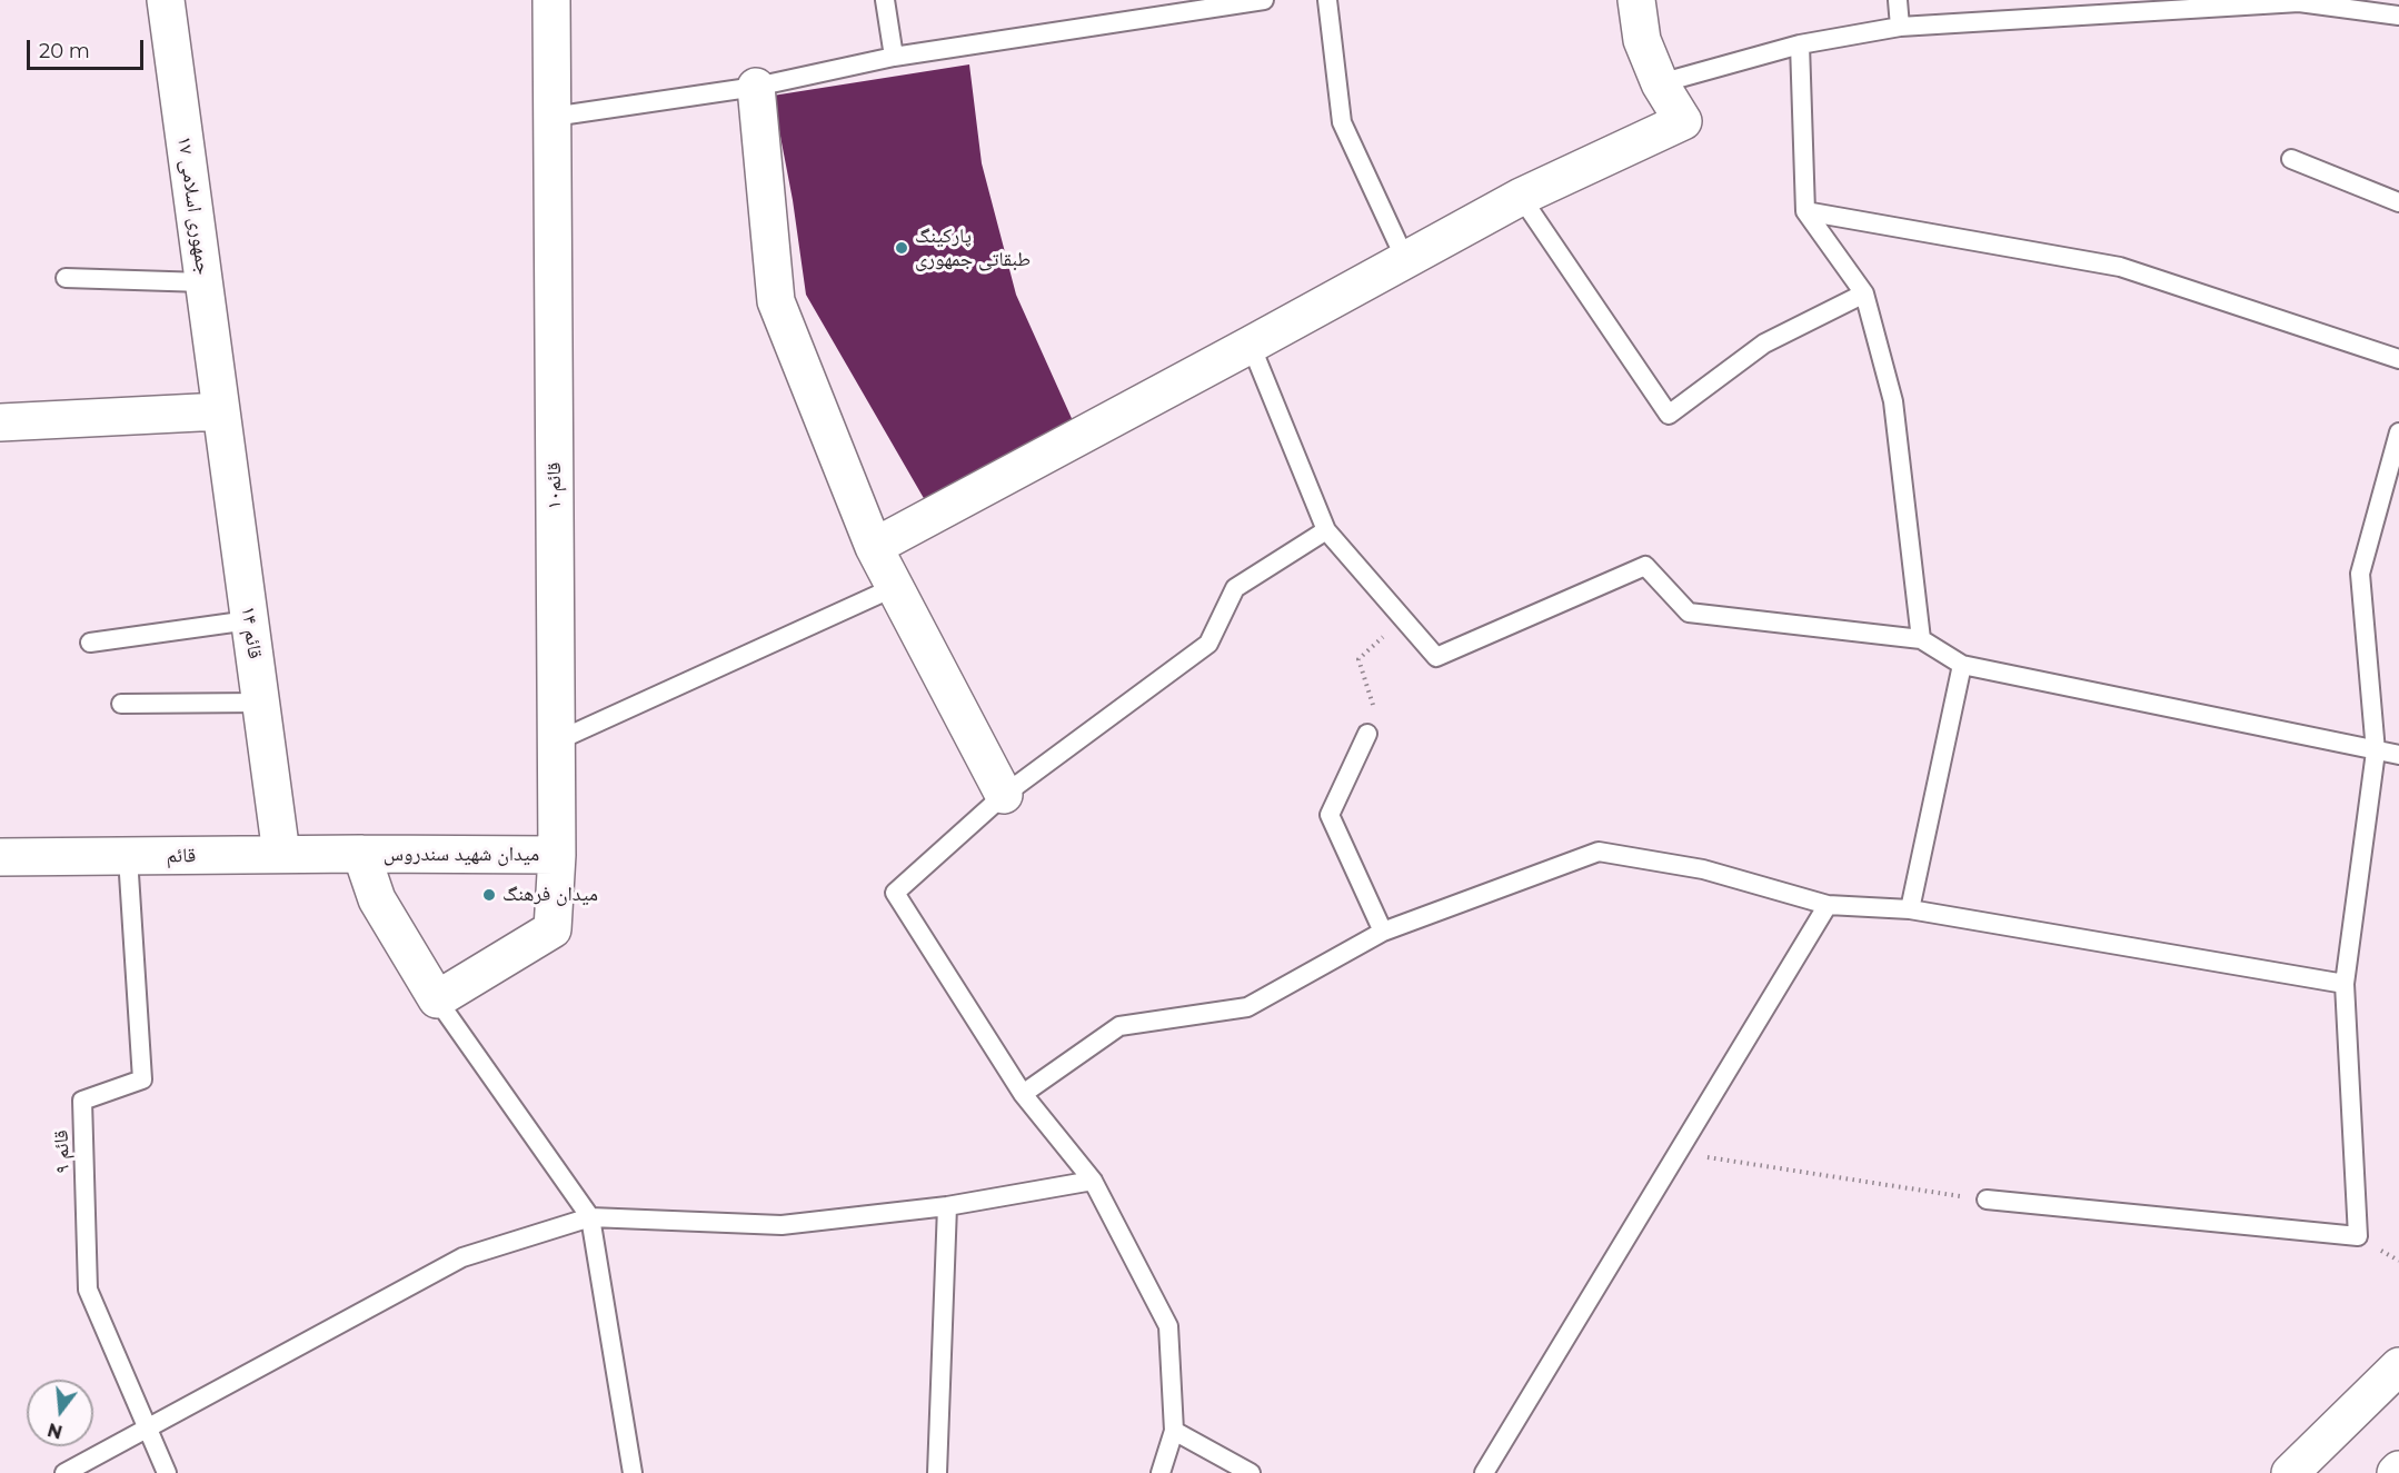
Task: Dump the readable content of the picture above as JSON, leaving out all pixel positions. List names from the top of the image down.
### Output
{
  "streets": {
    "street": [
      "جمهوری اسلامی ۱۷",
      "قائم۱۰",
      "قائم ۱۴",
      "میدان شهید سندروس",
      "قائم"
    ],
    "lane": ["قائم ۹"]
  },
  "crossings": [
    ["جمهوری اسلامی ۱۷", "قائم ۱۴"],
    ["قائم۱۰", "میدان شهید سندروس"],
    ["قائم ۱۴", "قائم"],
    ["میدان شهید سندروس", "قائم"],
    ["قائم", "قائم ۹"]
  ],
  "places": ["پارکینگ طبقاتی جمهوری", "میدان فرهنگ"],
  "scale_bar": "20 m",
  "north": "bottom"
}
